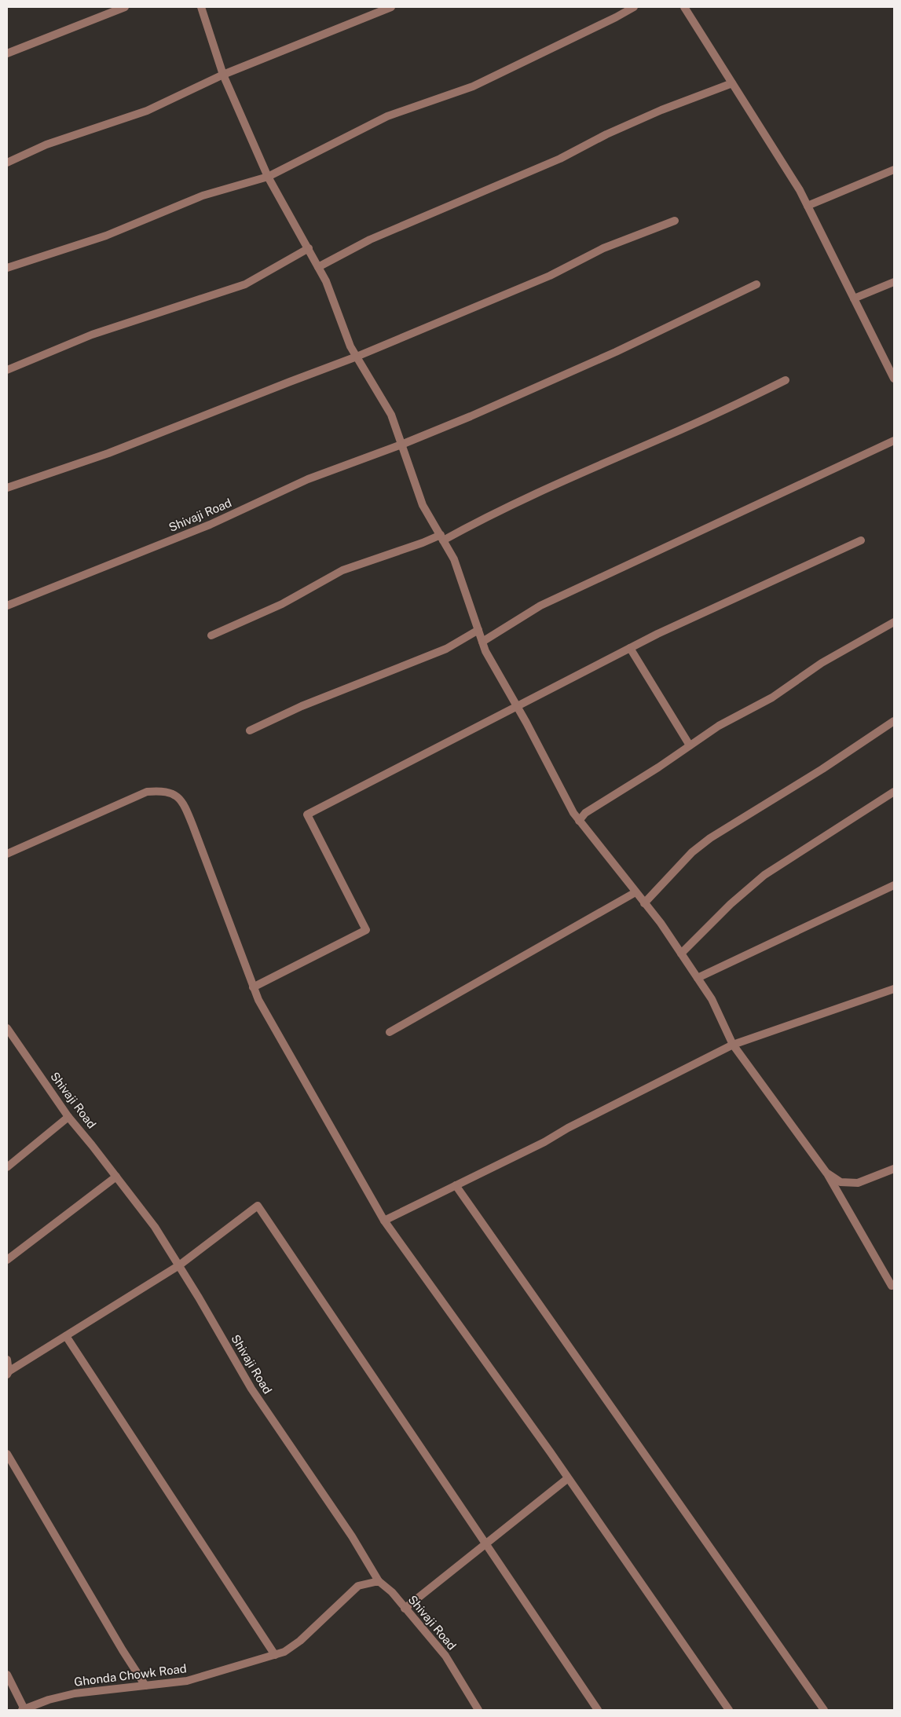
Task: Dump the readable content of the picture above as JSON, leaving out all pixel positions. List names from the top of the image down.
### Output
{
  "streets": {
    "street": ["Shivaji Road", "Ghonda Chowk Road"]
  },
  "crossings": [
    ["Shivaji Road", "Ghonda Chowk Road"]
  ]
}
